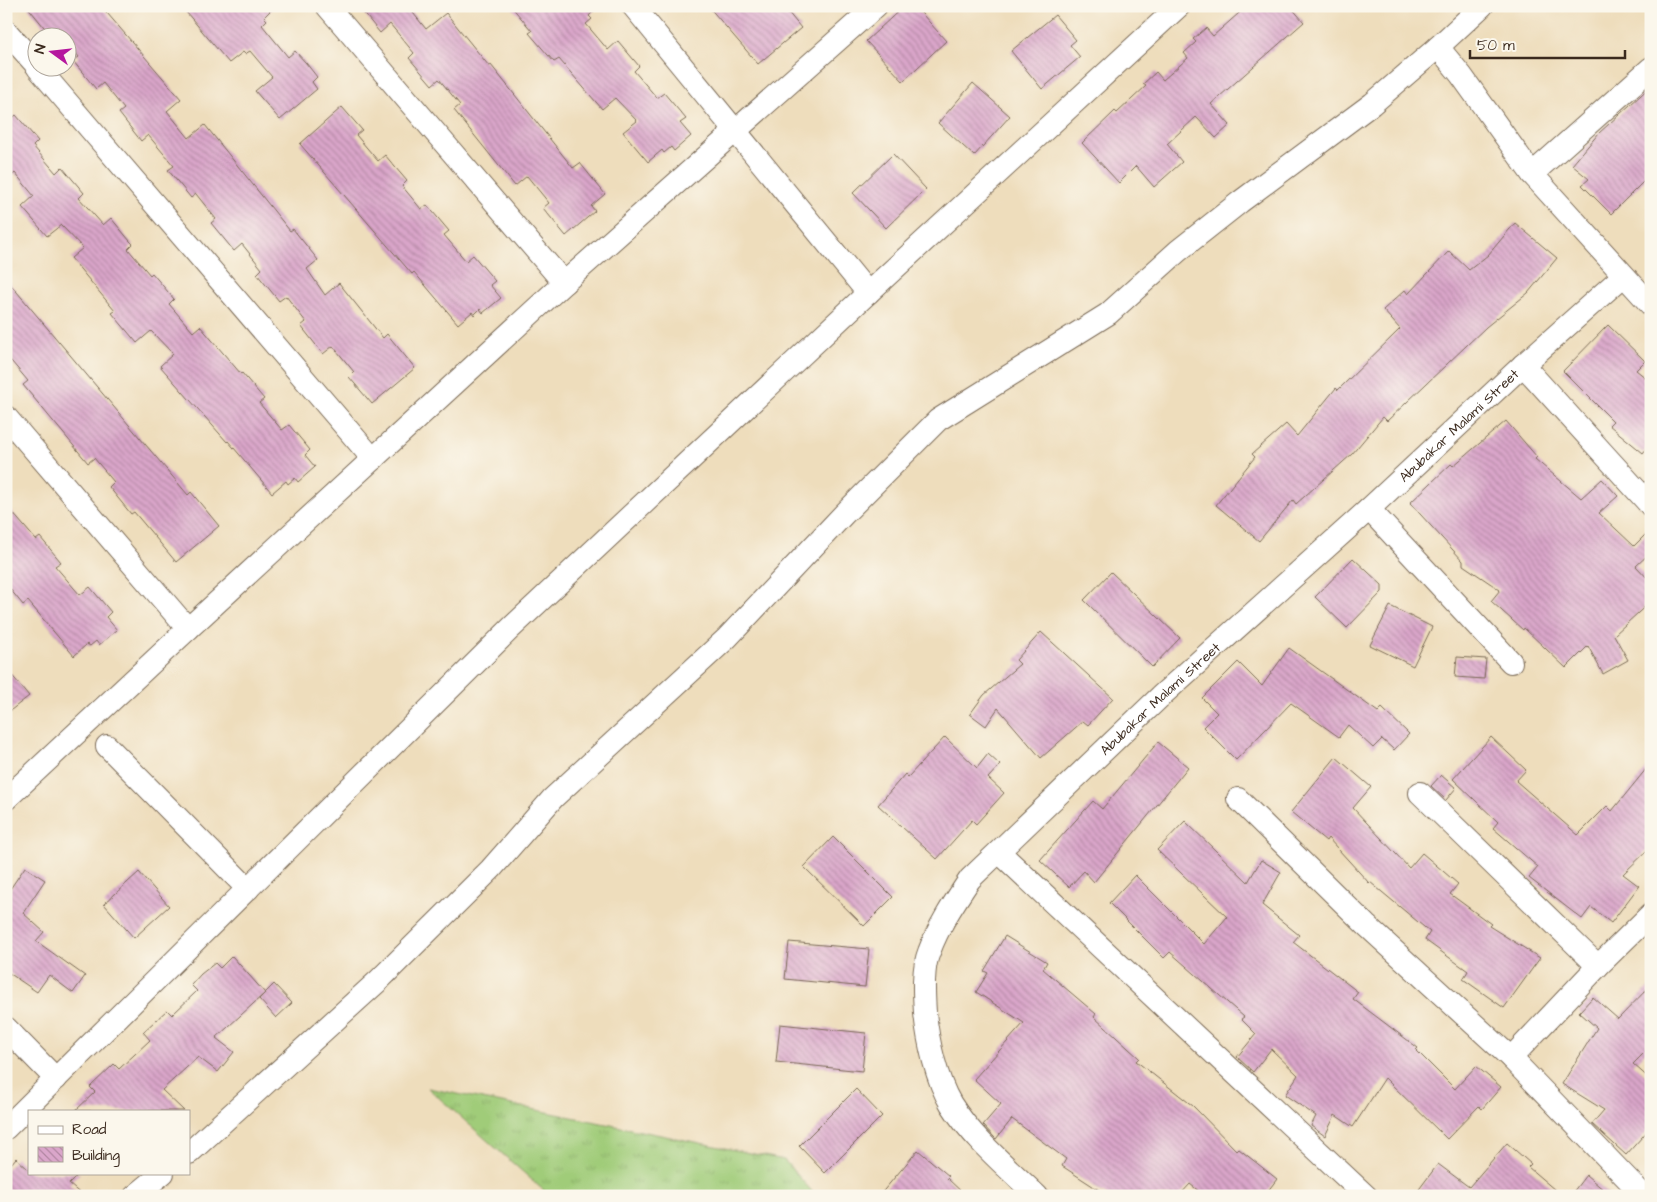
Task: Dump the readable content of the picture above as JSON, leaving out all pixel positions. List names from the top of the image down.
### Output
{
  "streets": {
    "street": ["Abubakar Malami Street"]
  },
  "legend": ["Road", "Building"],
  "scale_bar": "50 m",
  "north": "left"
}
